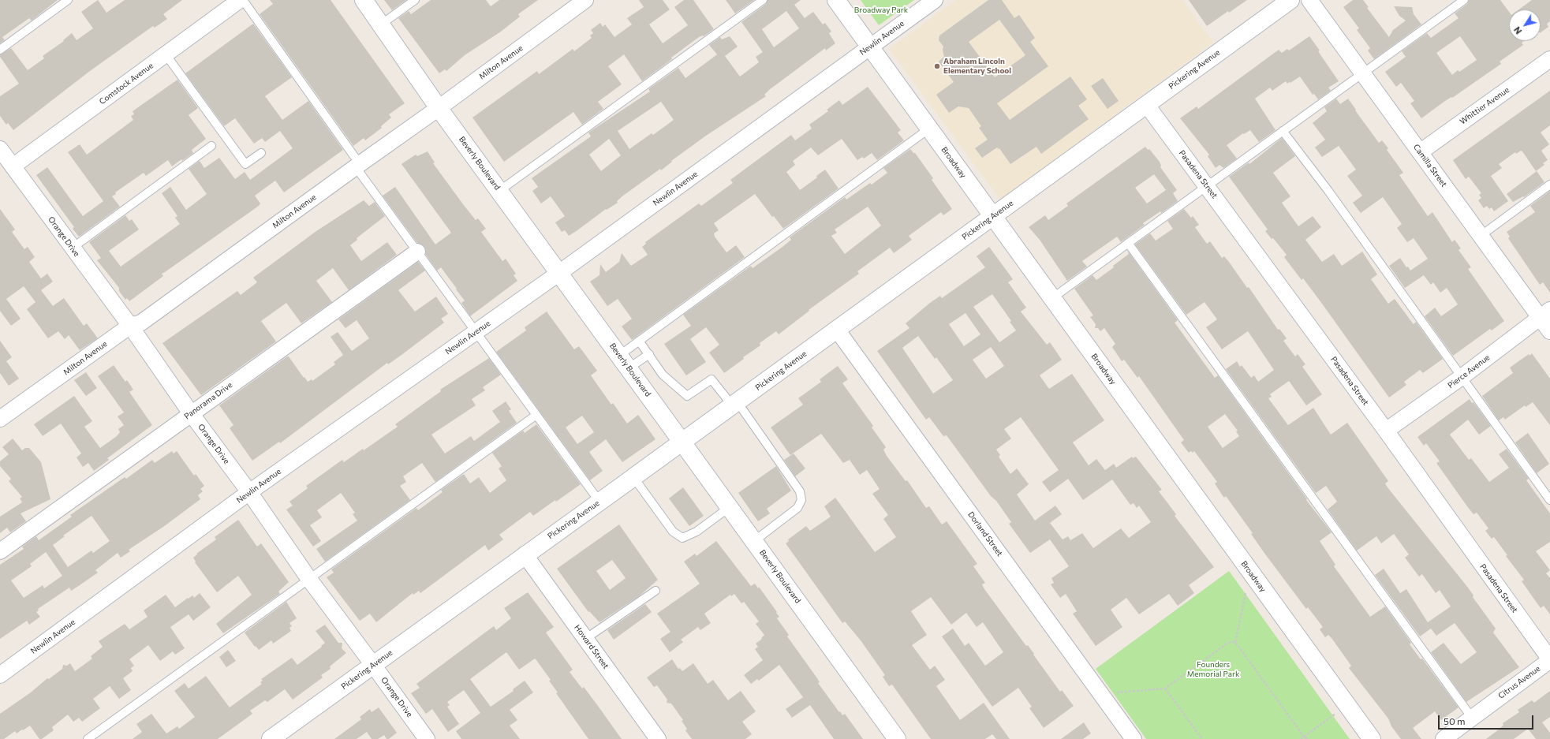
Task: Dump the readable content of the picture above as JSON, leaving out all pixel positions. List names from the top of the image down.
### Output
{
  "streets": {
    "street": [
      "Newlin Avenue",
      "Milton Avenue",
      "Pickering Avenue",
      "Comstock Avenue",
      "Whittier Avenue",
      "Broadway",
      "Beverly Boulevard",
      "Camilla Street",
      "Pasadena Street",
      "Orange Drive",
      "Pierce Avenue",
      "Panorama Drive",
      "Dorland Street",
      "Howard Street",
      "Citrus Avenue"
    ]
  },
  "crossings": [
    ["Newlin Avenue", "Broadway"],
    ["Newlin Avenue", "Beverly Boulevard"],
    ["Newlin Avenue", "Orange Drive"],
    ["Milton Avenue", "Beverly Boulevard"],
    ["Milton Avenue", "Orange Drive"],
    ["Pickering Avenue", "Broadway"],
    ["Pickering Avenue", "Beverly Boulevard"],
    ["Pickering Avenue", "Pasadena Street"],
    ["Pickering Avenue", "Orange Drive"],
    ["Pickering Avenue", "Dorland Street"],
    ["Pickering Avenue", "Howard Street"],
    ["Comstock Avenue", "Orange Drive"],
    ["Whittier Avenue", "Camilla Street"],
    ["Camilla Street", "Pierce Avenue"],
    ["Pasadena Street", "Pierce Avenue"],
    ["Pasadena Street", "Citrus Avenue"],
    ["Orange Drive", "Panorama Drive"]
  ],
  "parks": ["Broadway Park", "Founders Memorial Park"],
  "places": ["Abraham Lincoln Elementary School"],
  "scale_bar": "50 m",
  "north": "bottom left"
}
